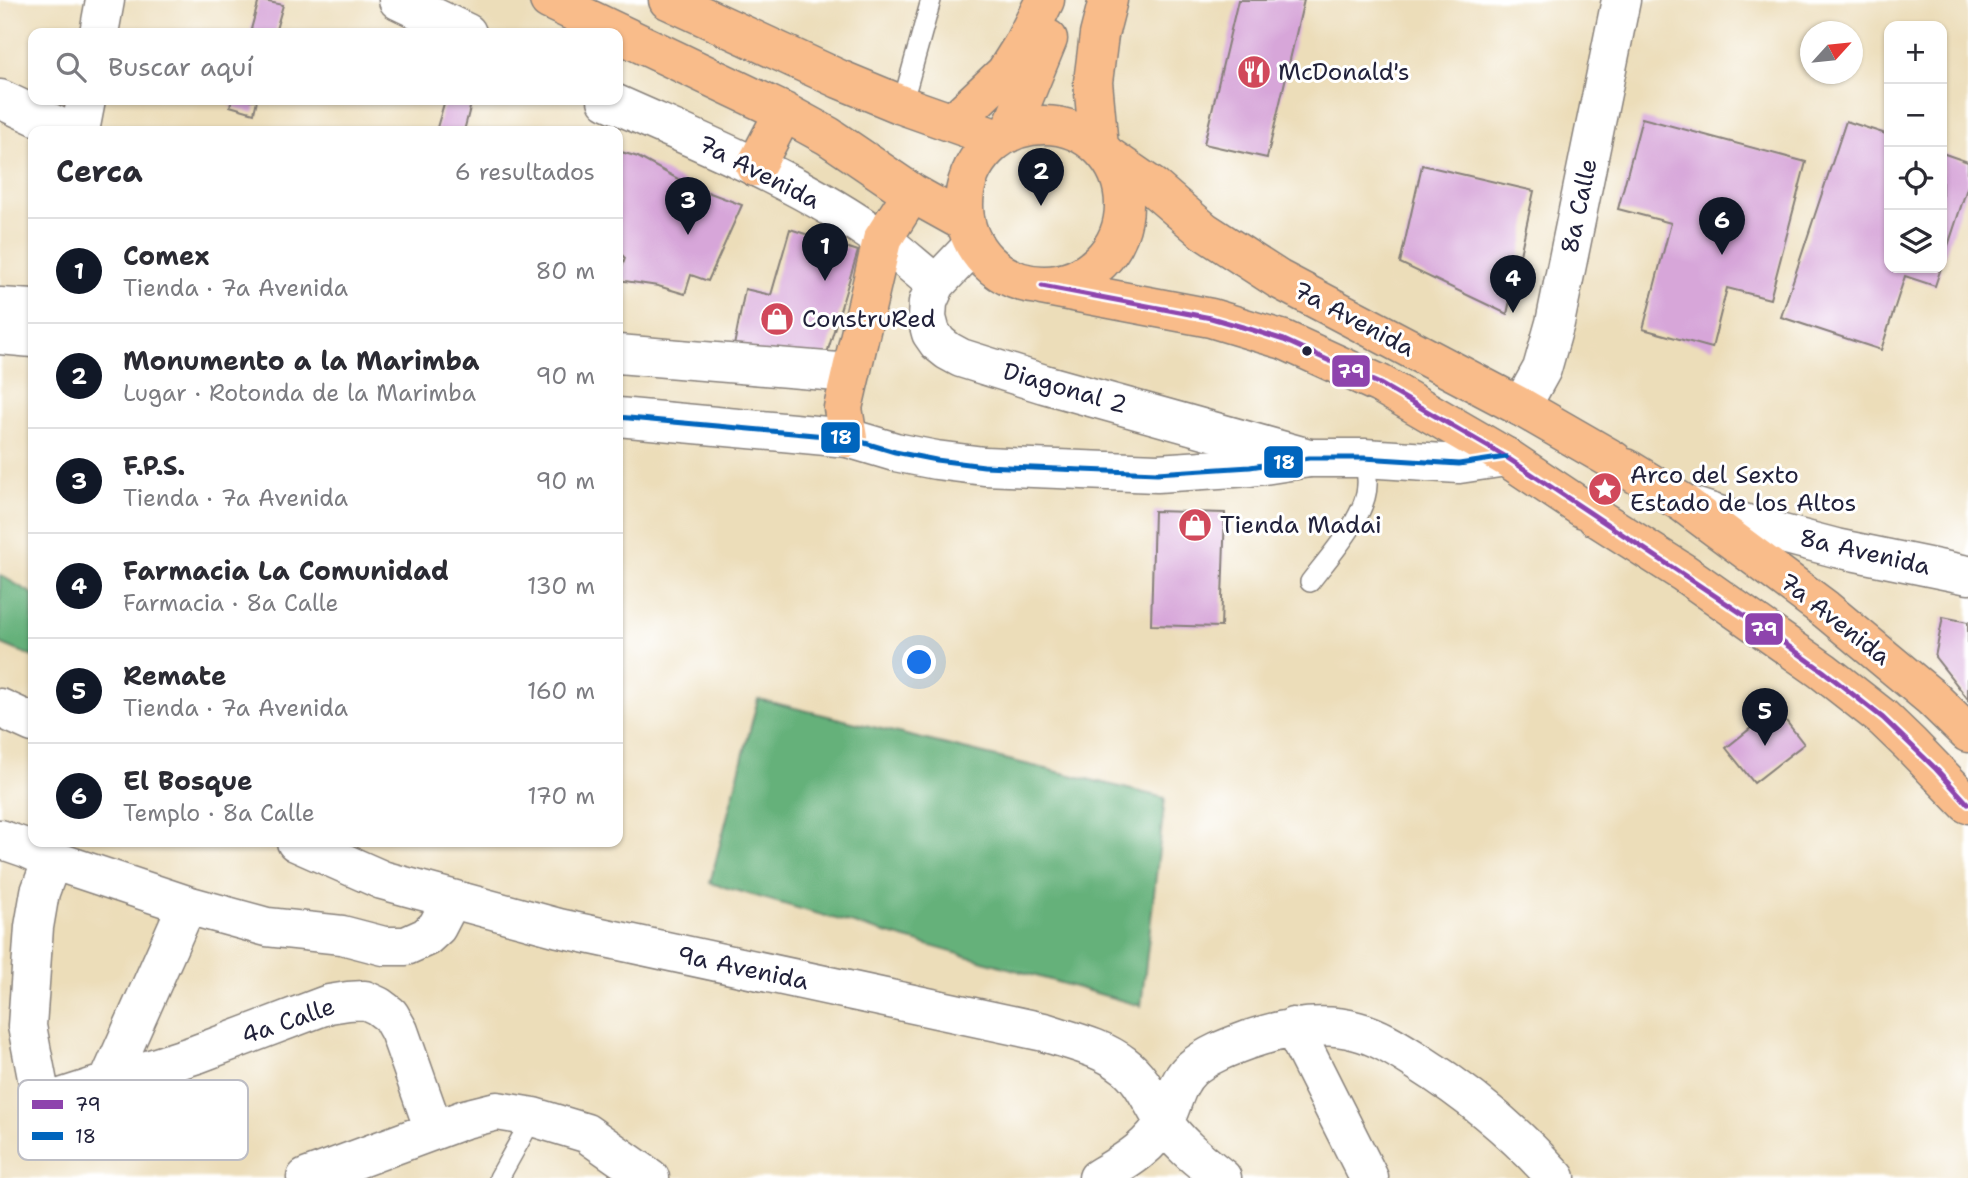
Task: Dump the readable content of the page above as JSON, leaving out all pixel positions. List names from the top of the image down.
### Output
{
  "streets": {
    "main road": ["7a Avenida"],
    "street": [
      "8a Calle",
      "Diagonal 2",
      "8a Avenida",
      "9a Avenida",
      "4a Calle"
    ]
  },
  "crossings": [
    ["7a Avenida", "8a Calle"],
    ["7a Avenida", "Diagonal 2"],
    ["7a Avenida", "8a Avenida"]
  ],
  "places": {
    "restaurant": ["McDonald's"],
    "shop": ["ConstruRed", "Tienda Madai"],
    "place": ["Arco del Sexto Estado de los Altos"]
  },
  "lines": ["transit line 79", "transit line 18"],
  "legend": ["79", "18"],
  "north": "top right",
  "page": {
    "map_buttons": ["+", "−"],
    "search": "Buscar aquí",
    "heading": ["Cerca", "6 resultados"],
    "pins": [
      "2",
      "3",
      "6",
      "1",
      "4",
      "5"
    ],
    "list": [
      {
        "mark": "1",
        "name": "Comex",
        "note": "Tienda · 7a Avenida",
        "value": "80 m"
      },
      {
        "mark": "2",
        "name": "Monumento a la Marimba",
        "note": "Lugar · Rotonda de la Marimba",
        "value": "90 m"
      },
      {
        "mark": "3",
        "name": "F.P.S.",
        "note": "Tienda · 7a Avenida",
        "value": "90 m"
      },
      {
        "mark": "4",
        "name": "Farmacia La Comunidad",
        "note": "Farmacia · 8a Calle",
        "value": "130 m"
      },
      {
        "mark": "5",
        "name": "Remate",
        "note": "Tienda · 7a Avenida",
        "value": "160 m"
      },
      {
        "mark": "6",
        "name": "El Bosque",
        "note": "Templo · 8a Calle",
        "value": "170 m"
      }
    ]
  }
}
